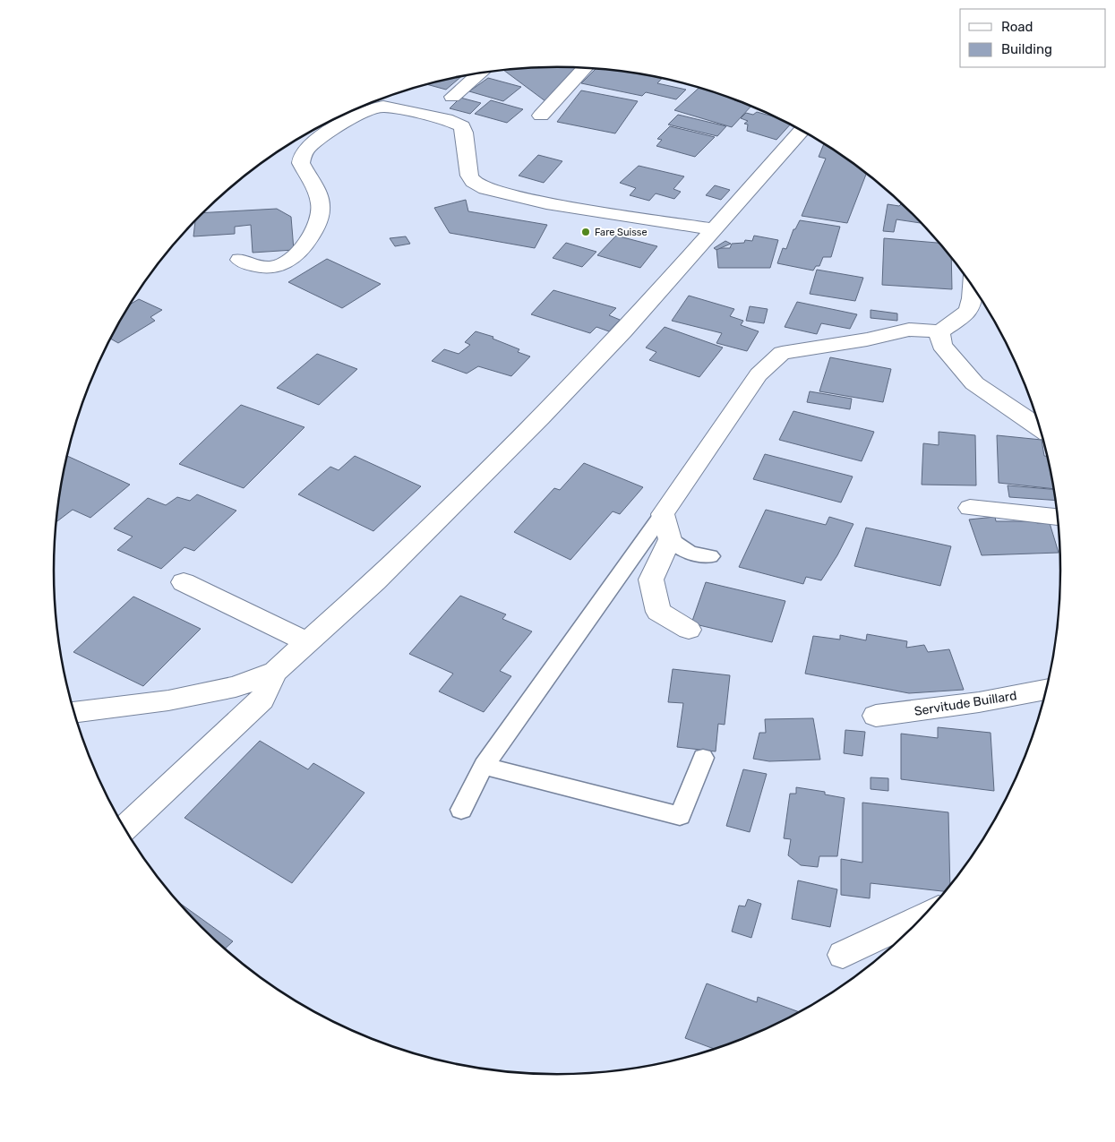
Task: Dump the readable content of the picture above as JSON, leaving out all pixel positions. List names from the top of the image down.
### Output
{
  "streets": {
    "street": ["Servitude Buillard"]
  },
  "places": ["Fare Suisse"],
  "legend": ["Road", "Building"]
}
